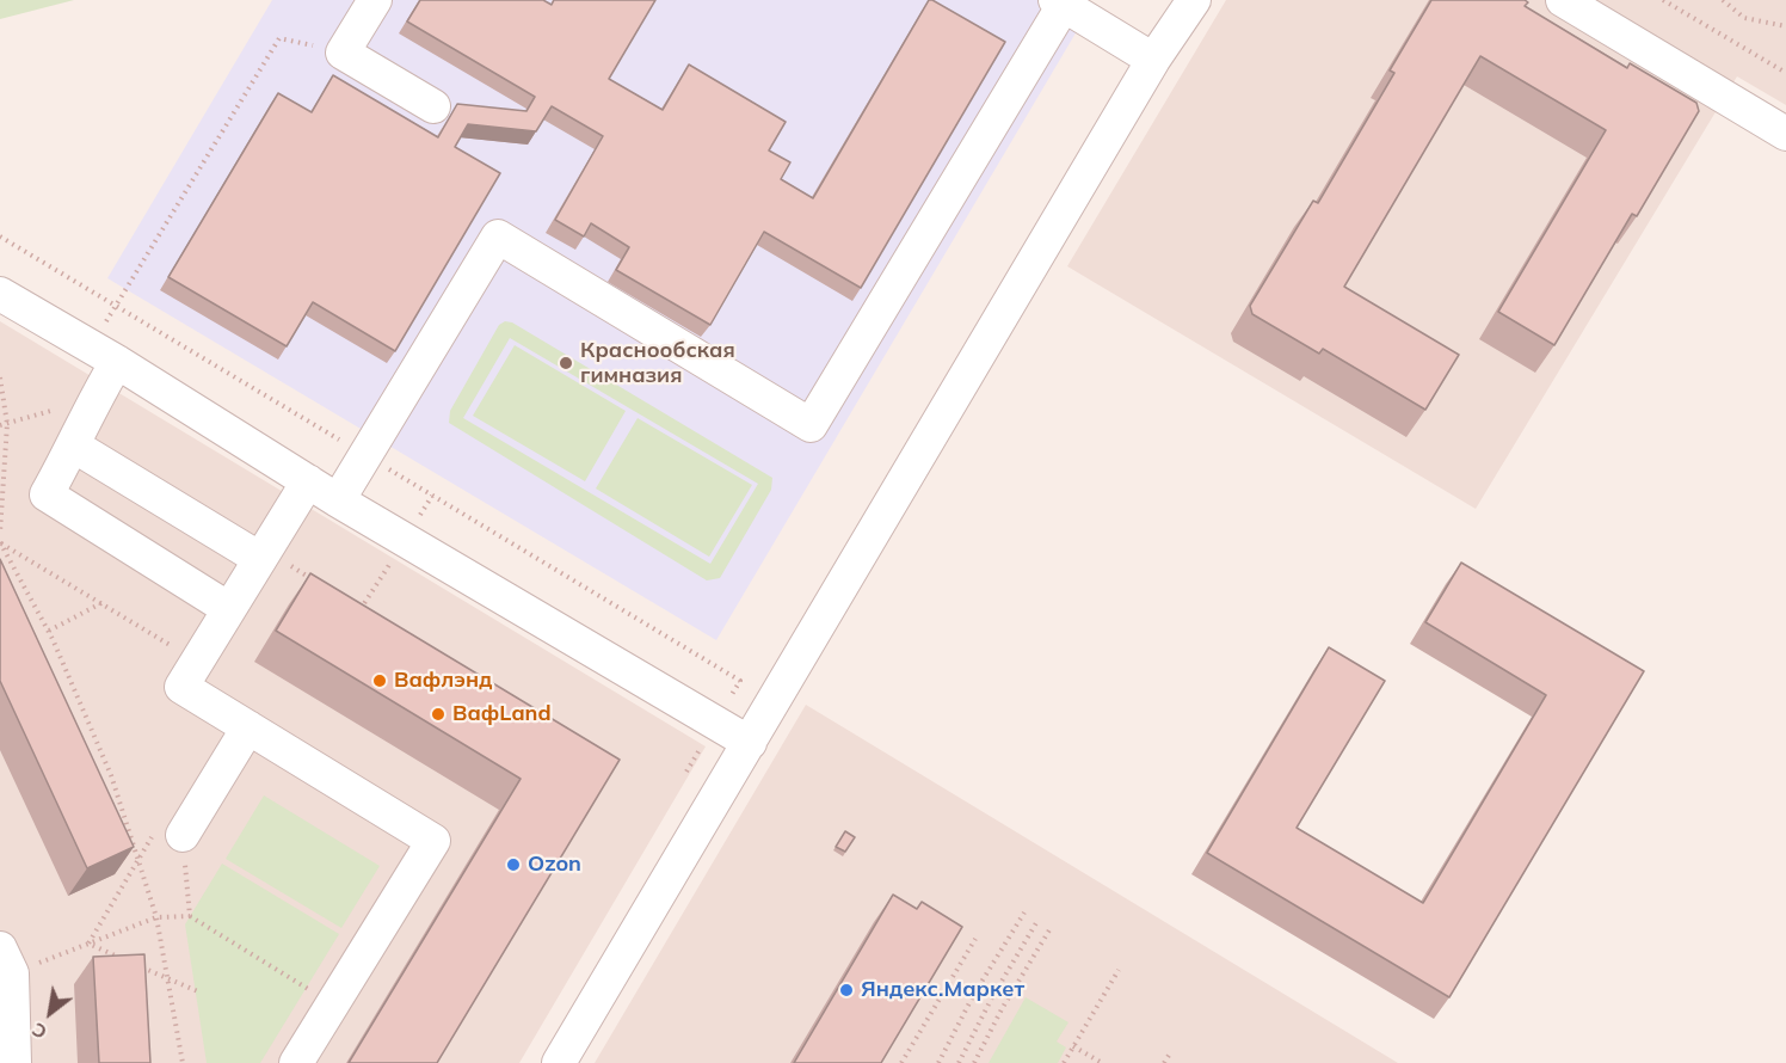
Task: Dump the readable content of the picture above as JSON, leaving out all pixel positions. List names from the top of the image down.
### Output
{
  "places": [
    "Краснообская гимназия",
    "Вафлэнд",
    "ВафLand",
    "Ozon",
    "Яндекс.Маркет"
  ],
  "north": "bottom left"
}
